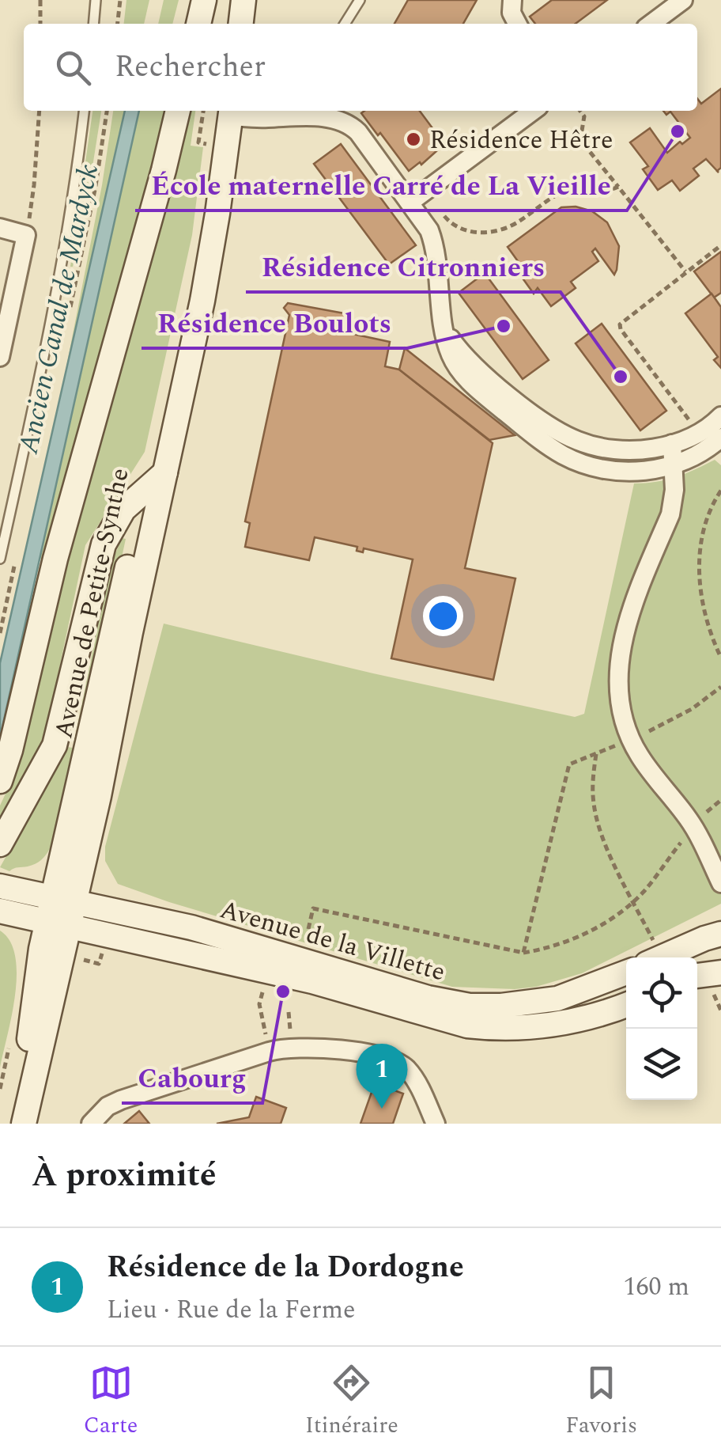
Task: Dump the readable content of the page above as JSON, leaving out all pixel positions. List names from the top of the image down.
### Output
{
  "streets": {
    "main road": ["Avenue de Petite-Synthe", "Avenue de la Villette"]
  },
  "crossings": [
    ["Avenue de Petite-Synthe", "Avenue de la Villette"]
  ],
  "water": ["Ancien Canal de Mardyck"],
  "places": [
    "École maternelle Carré de La Vieille",
    "Résidence Hêtre",
    "Résidence Boulots",
    "Résidence Citronniers",
    "Cabourg"
  ],
  "page": {
    "search": "Rechercher",
    "pins": "1",
    "heading": "À proximité",
    "list": [
      {
        "mark": "1",
        "name": "Résidence de la Dordogne",
        "note": "Lieu · Rue de la Ferme",
        "value": "160 m"
      }
    ],
    "nav": ["Carte", "Itinéraire", "Favoris"]
  }
}
